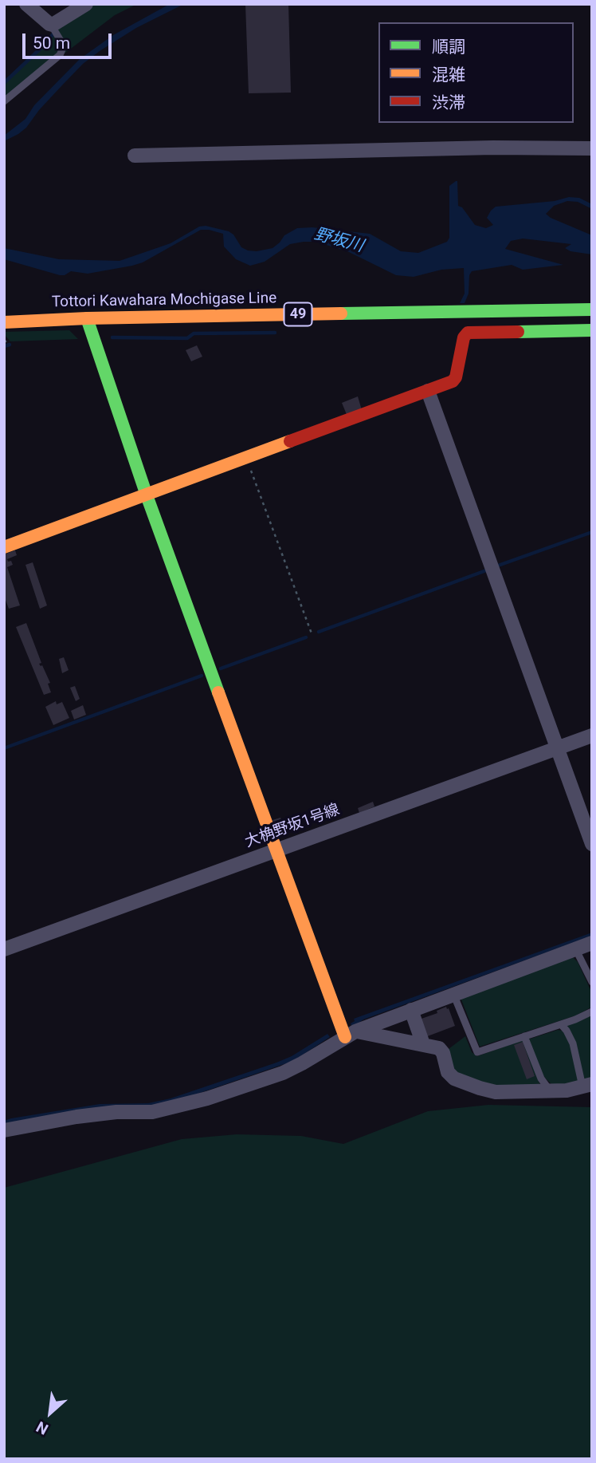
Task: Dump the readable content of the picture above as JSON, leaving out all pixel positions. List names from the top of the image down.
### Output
{
  "streets": {
    "street": ["Tottori Kawahara Mochigase Line", "49", "大桷野坂1号線"]
  },
  "water": ["野坂川"],
  "legend": ["順調", "混雑", "渋滞"],
  "scale_bar": "50 m",
  "north": "bottom left"
}
